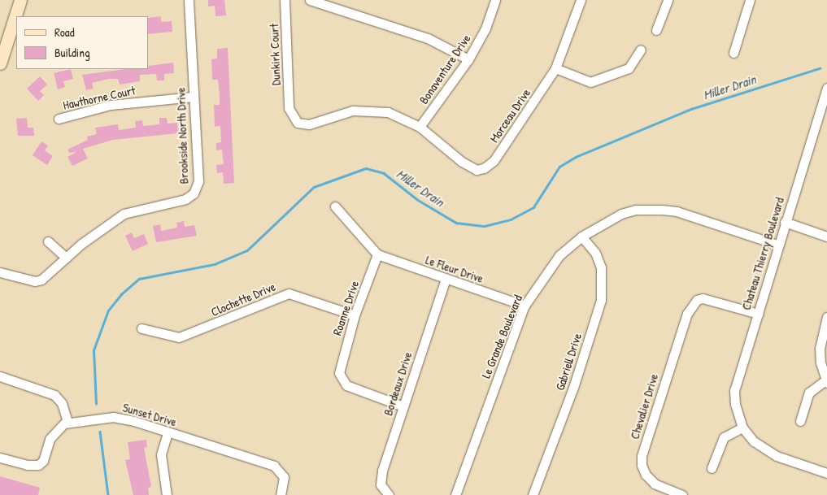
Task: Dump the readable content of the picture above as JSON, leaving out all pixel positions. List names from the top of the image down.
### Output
{
  "streets": {
    "street": [
      "Dunkirk Court",
      "Bonaventure Drive",
      "Hawthorne Court",
      "Morceau Drive",
      "Brookside North Drive",
      "Chateau Thierry Boulevard",
      "Le Fleur Drive",
      "Clochette Drive",
      "Roanne Drive",
      "Le Grande Boulevard",
      "Gabriell Drive",
      "Bordeaux Drive",
      "Chevalier Drive",
      "Sunset Drive"
    ]
  },
  "crossings": [
    ["Dunkirk Court", "Bonaventure Drive"],
    ["Dunkirk Court", "Morceau Drive"],
    ["Bonaventure Drive", "Morceau Drive"],
    ["Hawthorne Court", "Brookside North Drive"],
    ["Chateau Thierry Boulevard", "Le Grande Boulevard"],
    ["Chateau Thierry Boulevard", "Chevalier Drive"],
    ["Le Fleur Drive", "Roanne Drive"],
    ["Le Fleur Drive", "Le Grande Boulevard"],
    ["Le Fleur Drive", "Bordeaux Drive"],
    ["Clochette Drive", "Roanne Drive"],
    ["Roanne Drive", "Bordeaux Drive"],
    ["Le Grande Boulevard", "Gabriell Drive"]
  ],
  "water": ["Miller Drain"],
  "legend": ["Road", "Building"]
}
